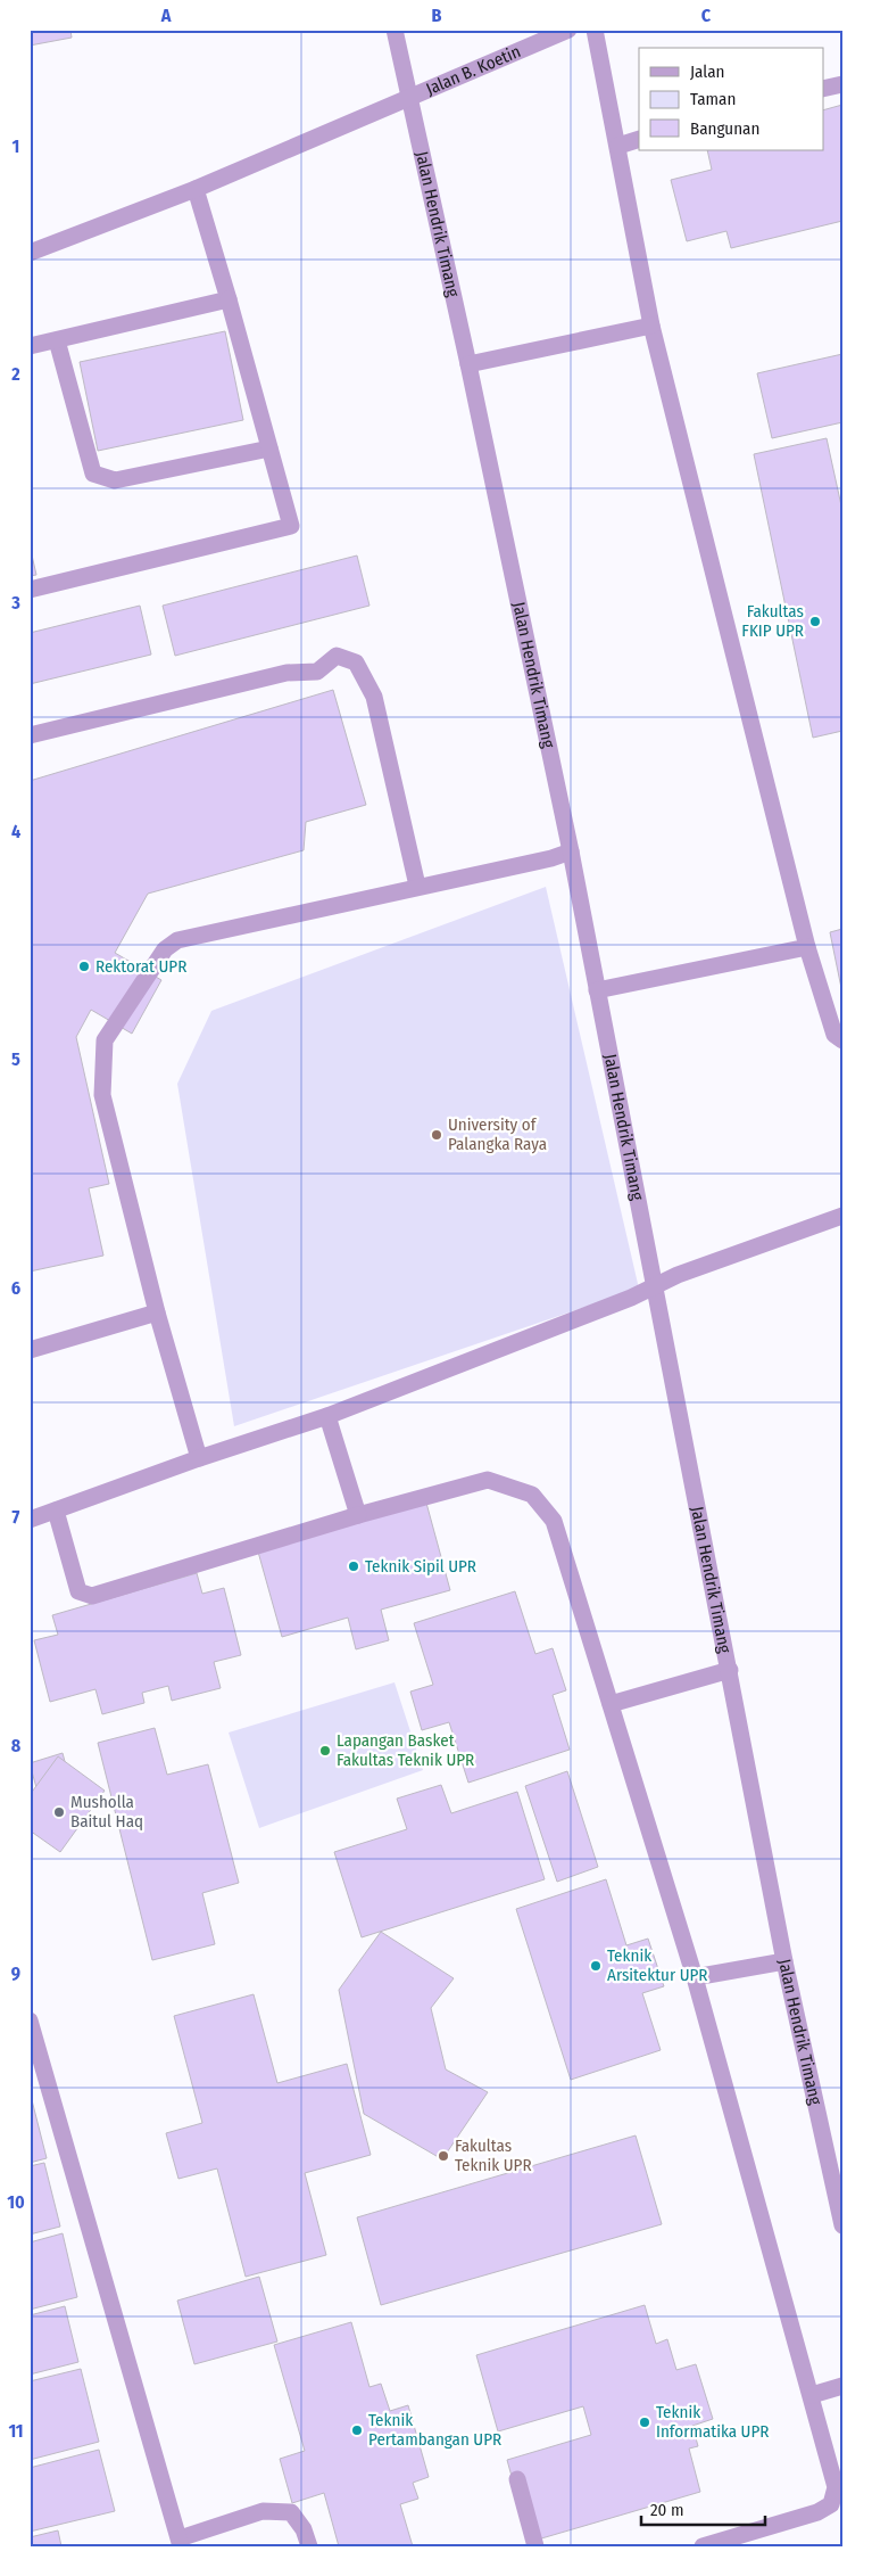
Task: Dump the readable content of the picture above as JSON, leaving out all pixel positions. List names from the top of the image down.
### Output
{
  "streets": {
    "street": ["Jalan B. Koetin", "Jalan Hendrik Timang"]
  },
  "crossings": [
    ["Jalan B. Koetin", "Jalan Hendrik Timang"]
  ],
  "places": [
    "Fakultas FKIP UPR",
    "Rektorat UPR",
    "University of Palangka Raya",
    "Teknik Sipil UPR",
    "Lapangan Basket Fakultas Teknik UPR",
    "Musholla Baitul Haq",
    "Teknik Arsitektur UPR",
    "Fakultas Teknik UPR",
    "Teknik Informatika UPR",
    "Teknik Pertambangan UPR"
  ],
  "legend": ["Jalan", "Taman", "Bangunan"],
  "scale_bar": "20 m",
  "grid": {
    "columns": ["A", "B", "C"],
    "rows": [
      "1",
      "2",
      "3",
      "4",
      "5",
      "6",
      "7",
      "8",
      "9",
      "10",
      "11"
    ]
  }
}
